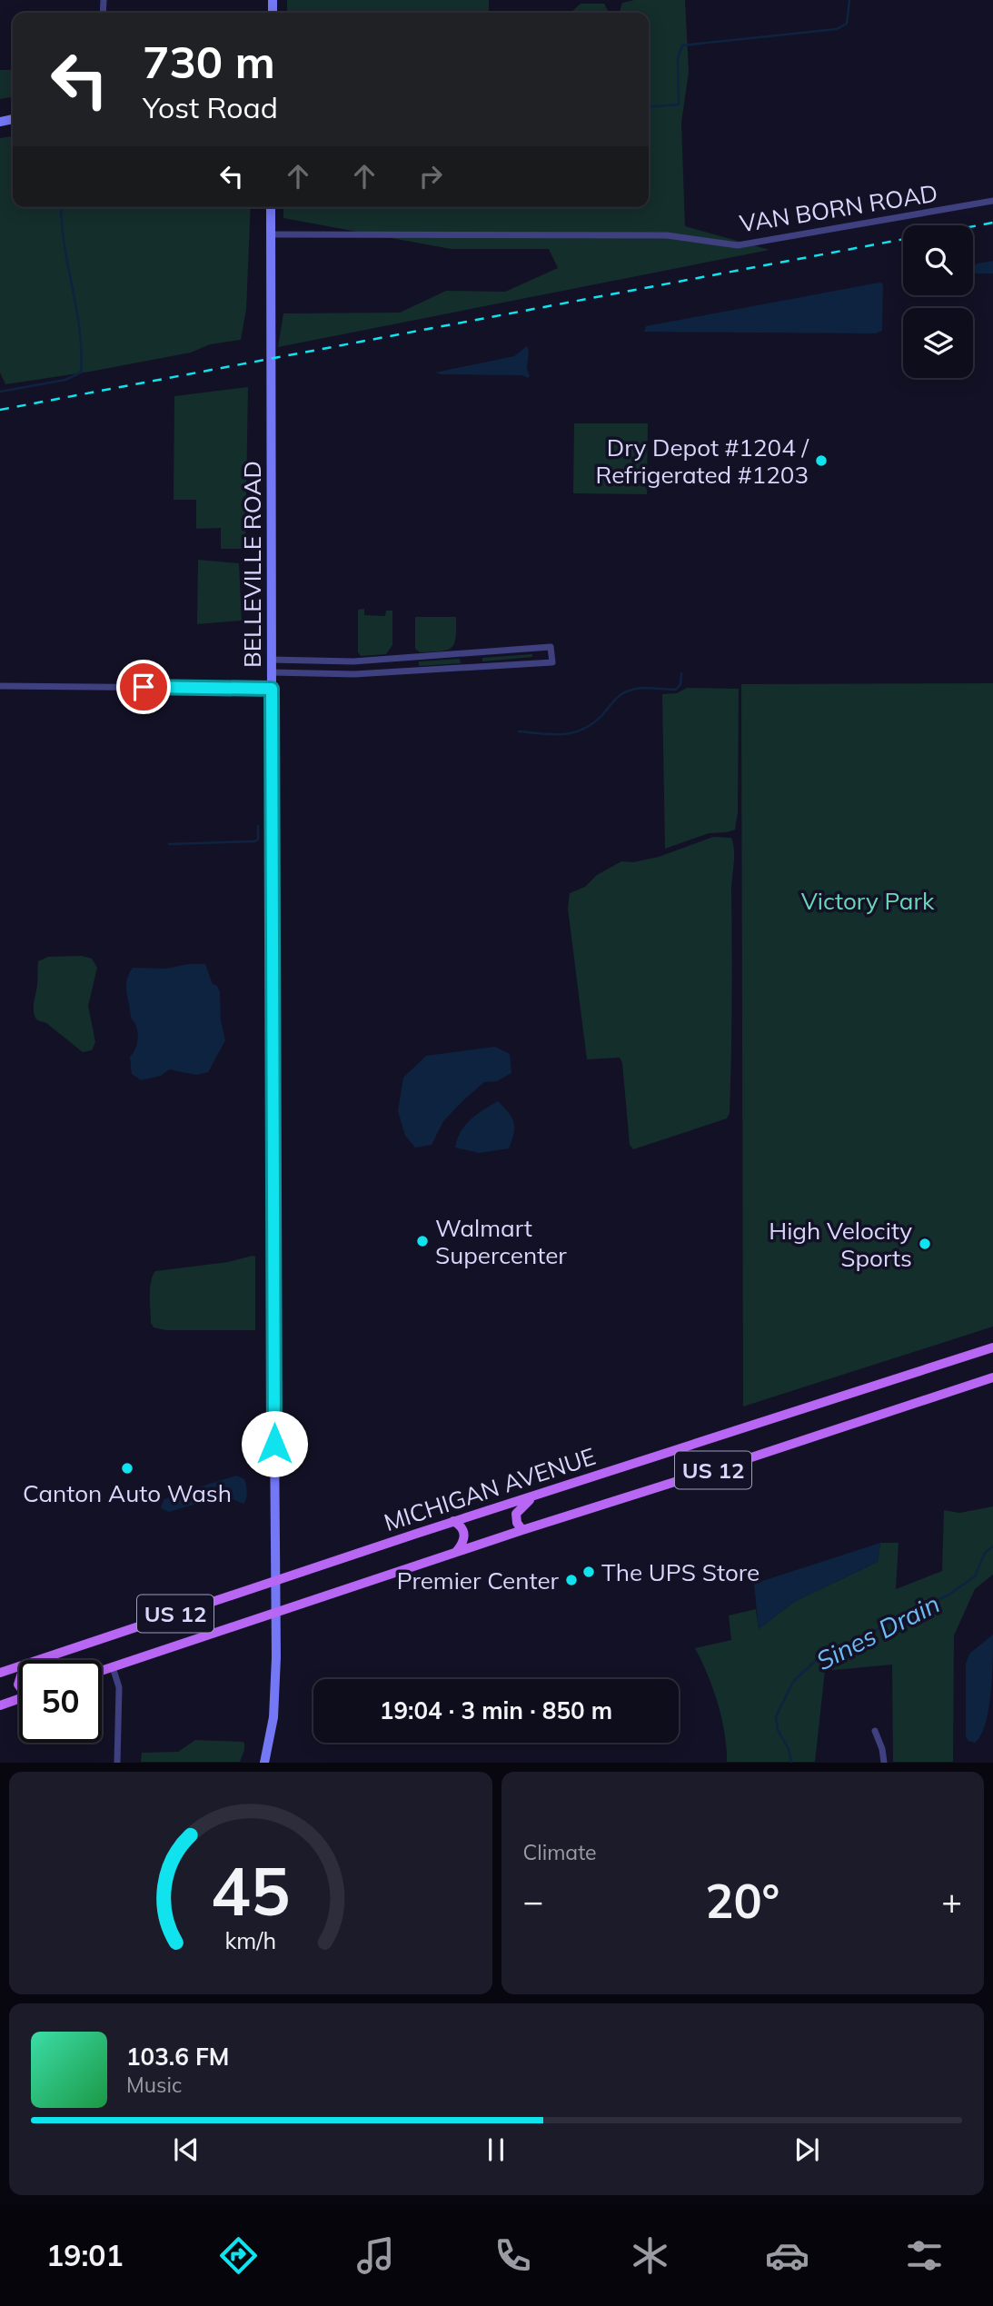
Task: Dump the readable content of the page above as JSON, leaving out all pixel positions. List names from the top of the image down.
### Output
{
  "streets": {
    "main road": ["BELLEVILLE ROAD", "US 12", "MICHIGAN AVENUE"],
    "street": ["VAN BORN ROAD"]
  },
  "crossings": [
    ["VAN BORN ROAD", "BELLEVILLE ROAD"],
    ["BELLEVILLE ROAD", "MICHIGAN AVENUE"]
  ],
  "water": ["Sines Drain"],
  "parks": ["Victory Park"],
  "places": [
    "Dry Depot #1204 / Refrigerated #1203",
    "Walmart Supercenter",
    "High Velocity Sports",
    "Canton Auto Wash",
    "The UPS Store",
    "Premier Center"
  ],
  "page": {
    "turn": ["730 m", "Yost Road"],
    "limit": "50",
    "trip": "19:04 · 3 min · 850 m",
    "tile": "Climate",
    "heat": ["−", "20°", "+"],
    "song": ["103.6 FM", "Music"],
    "tabs": "19:01",
    "gauge": ["45", "km/h"]
  }
}
